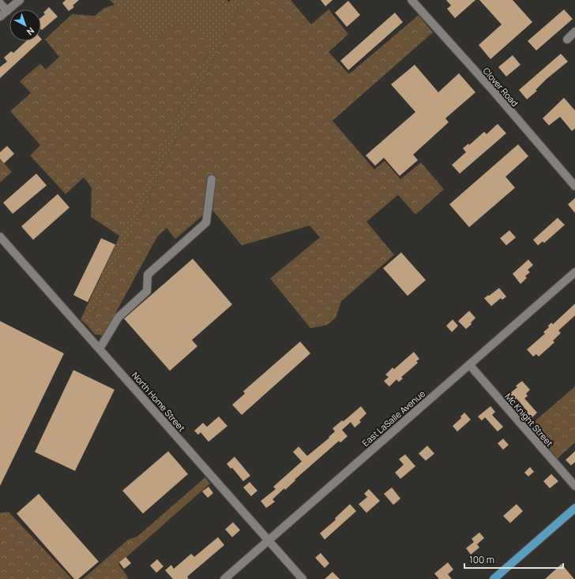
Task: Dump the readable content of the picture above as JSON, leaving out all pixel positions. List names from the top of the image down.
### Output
{
  "streets": {
    "street": [
      "Clover Road",
      "North Home Street",
      "East LaSalle Avenue",
      "Mc Knight Street"
    ]
  },
  "crossings": [
    ["North Home Street", "East LaSalle Avenue"],
    ["East LaSalle Avenue", "Mc Knight Street"]
  ],
  "scale_bar": "100 m",
  "north": "bottom right"
}
